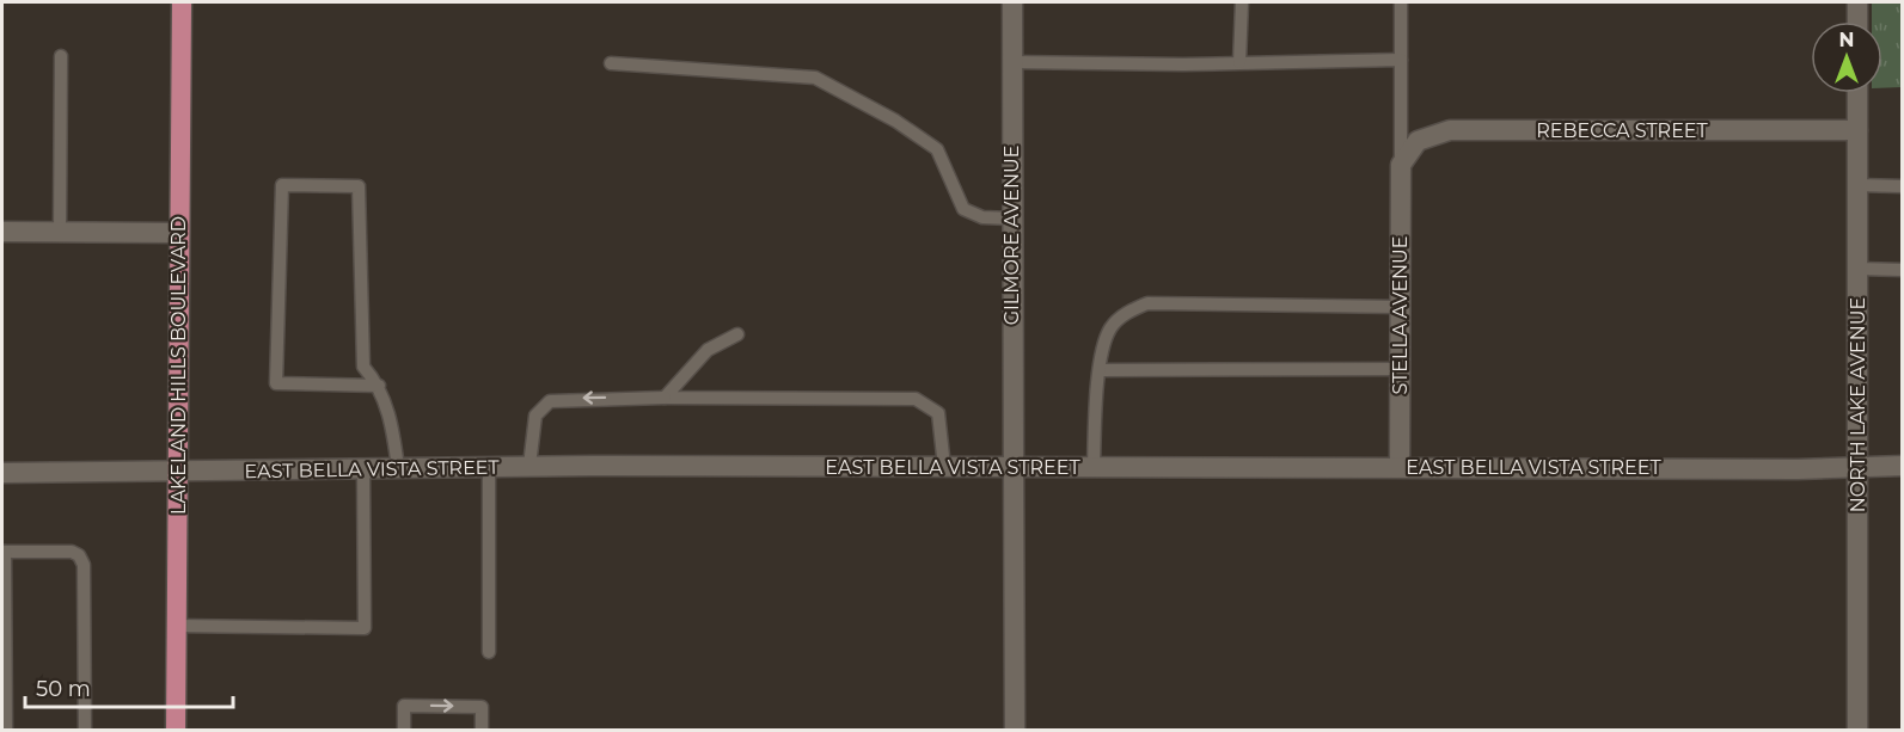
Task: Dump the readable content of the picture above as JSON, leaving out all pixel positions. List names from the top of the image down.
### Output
{
  "streets": {
    "main road": ["LAKELAND HILLS BOULEVARD"],
    "street": [
      "REBECCA STREET",
      "GILMORE AVENUE",
      "STELLA AVENUE",
      "NORTH LAKE AVENUE",
      "EAST BELLA VISTA STREET"
    ]
  },
  "crossings": [
    ["REBECCA STREET", "STELLA AVENUE"],
    ["REBECCA STREET", "NORTH LAKE AVENUE"],
    ["GILMORE AVENUE", "EAST BELLA VISTA STREET"],
    ["STELLA AVENUE", "EAST BELLA VISTA STREET"],
    ["LAKELAND HILLS BOULEVARD", "EAST BELLA VISTA STREET"],
    ["NORTH LAKE AVENUE", "EAST BELLA VISTA STREET"]
  ],
  "scale_bar": "50 m",
  "north": "top"
}
